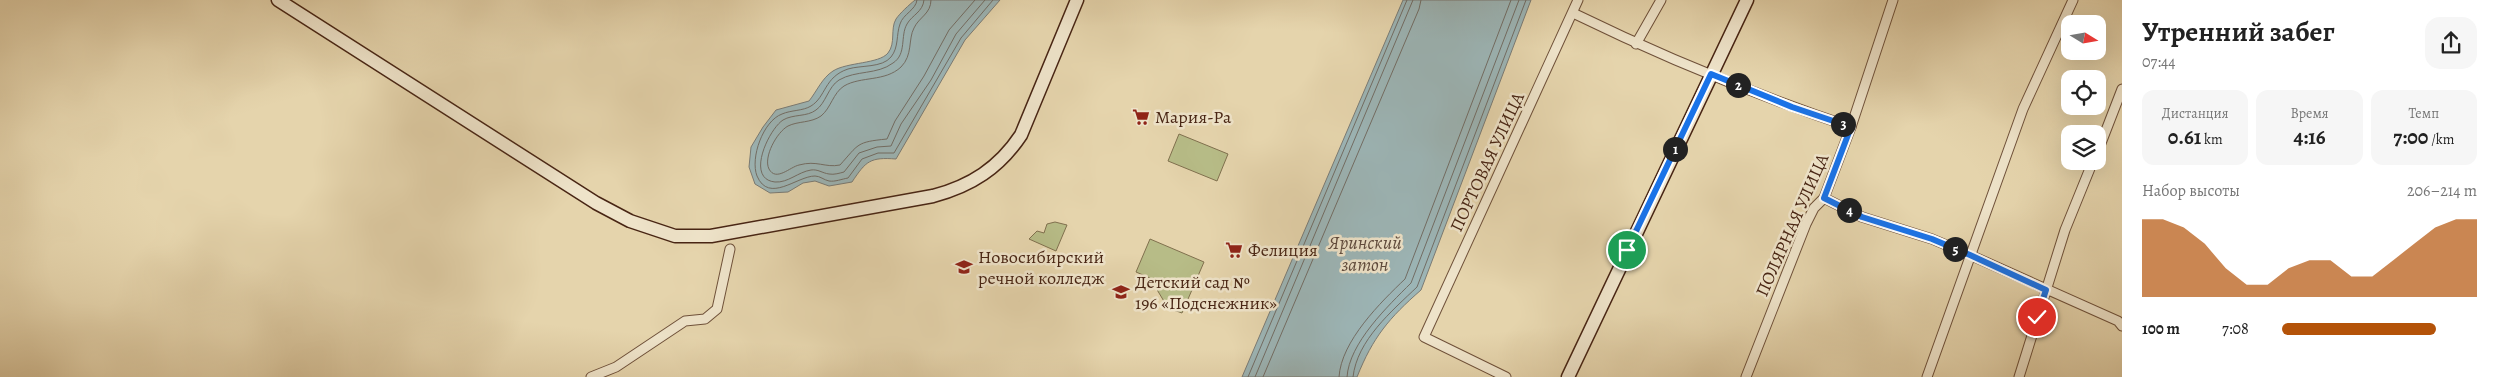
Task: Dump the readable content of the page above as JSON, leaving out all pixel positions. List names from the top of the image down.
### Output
{
  "streets": {
    "street": ["ПОРТОВАЯ УЛИЦА", "ПОЛЯРНАЯ УЛИЦА"]
  },
  "water": ["Яринский затон"],
  "places": {
    "supermarket": ["Мария-Ра", "Фелиция"],
    "school or university": ["Новосибирский речной колледж", "Детский сад № 196 «Подснежник»"]
  },
  "north": "right",
  "page": {
    "heading": ["Утренний забег", "07:44"],
    "pins": [
      "2",
      "3",
      "1",
      "4",
      "5"
    ],
    "stats": [
      ["Дистанция", "0.61 km"],
      ["Время", "4:16"],
      ["Темп", "7:00 /km"]
    ],
    "chart": ["Набор высоты", "206–214 m"],
    "list": [
      {
        "name": "100 m",
        "note": "7:08"
      }
    ]
  }
}
